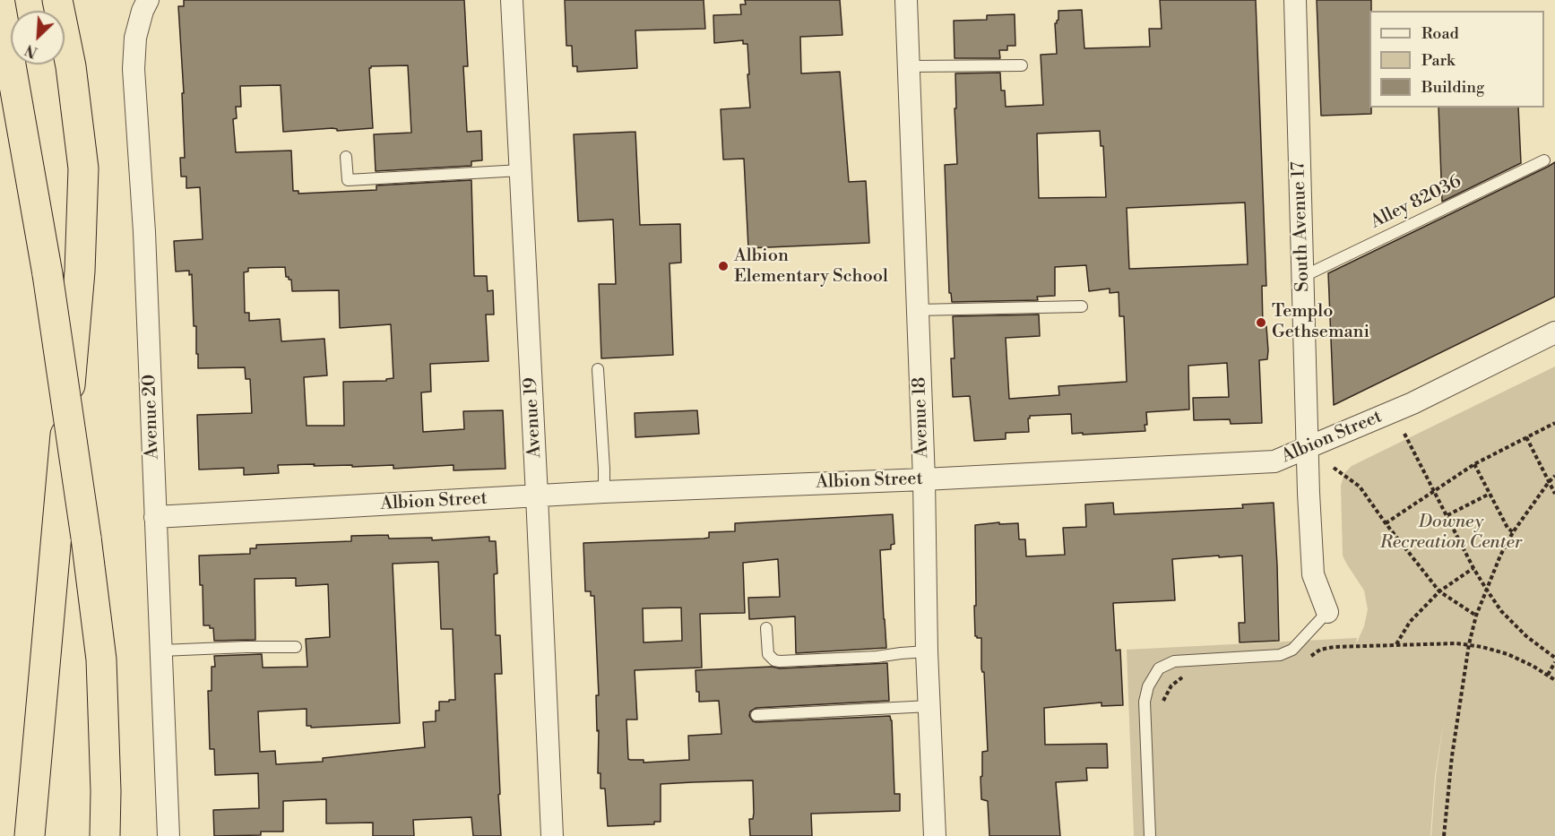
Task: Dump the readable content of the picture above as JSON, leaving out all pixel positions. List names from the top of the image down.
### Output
{
  "streets": {
    "street": [
      "South Avenue 17",
      "Avenue 20",
      "Avenue 19",
      "Avenue 18",
      "Albion Street"
    ],
    "lane": ["Alley 82036"]
  },
  "crossings": [
    ["Alley 82036", "South Avenue 17"],
    ["South Avenue 17", "Albion Street"],
    ["Avenue 20", "Albion Street"],
    ["Avenue 19", "Albion Street"],
    ["Avenue 18", "Albion Street"]
  ],
  "parks": ["Downey Recreation Center"],
  "places": ["Albion Elementary School", "Templo Gethsemani"],
  "legend": ["Road", "Park", "Building"],
  "north": "bottom left"
}
